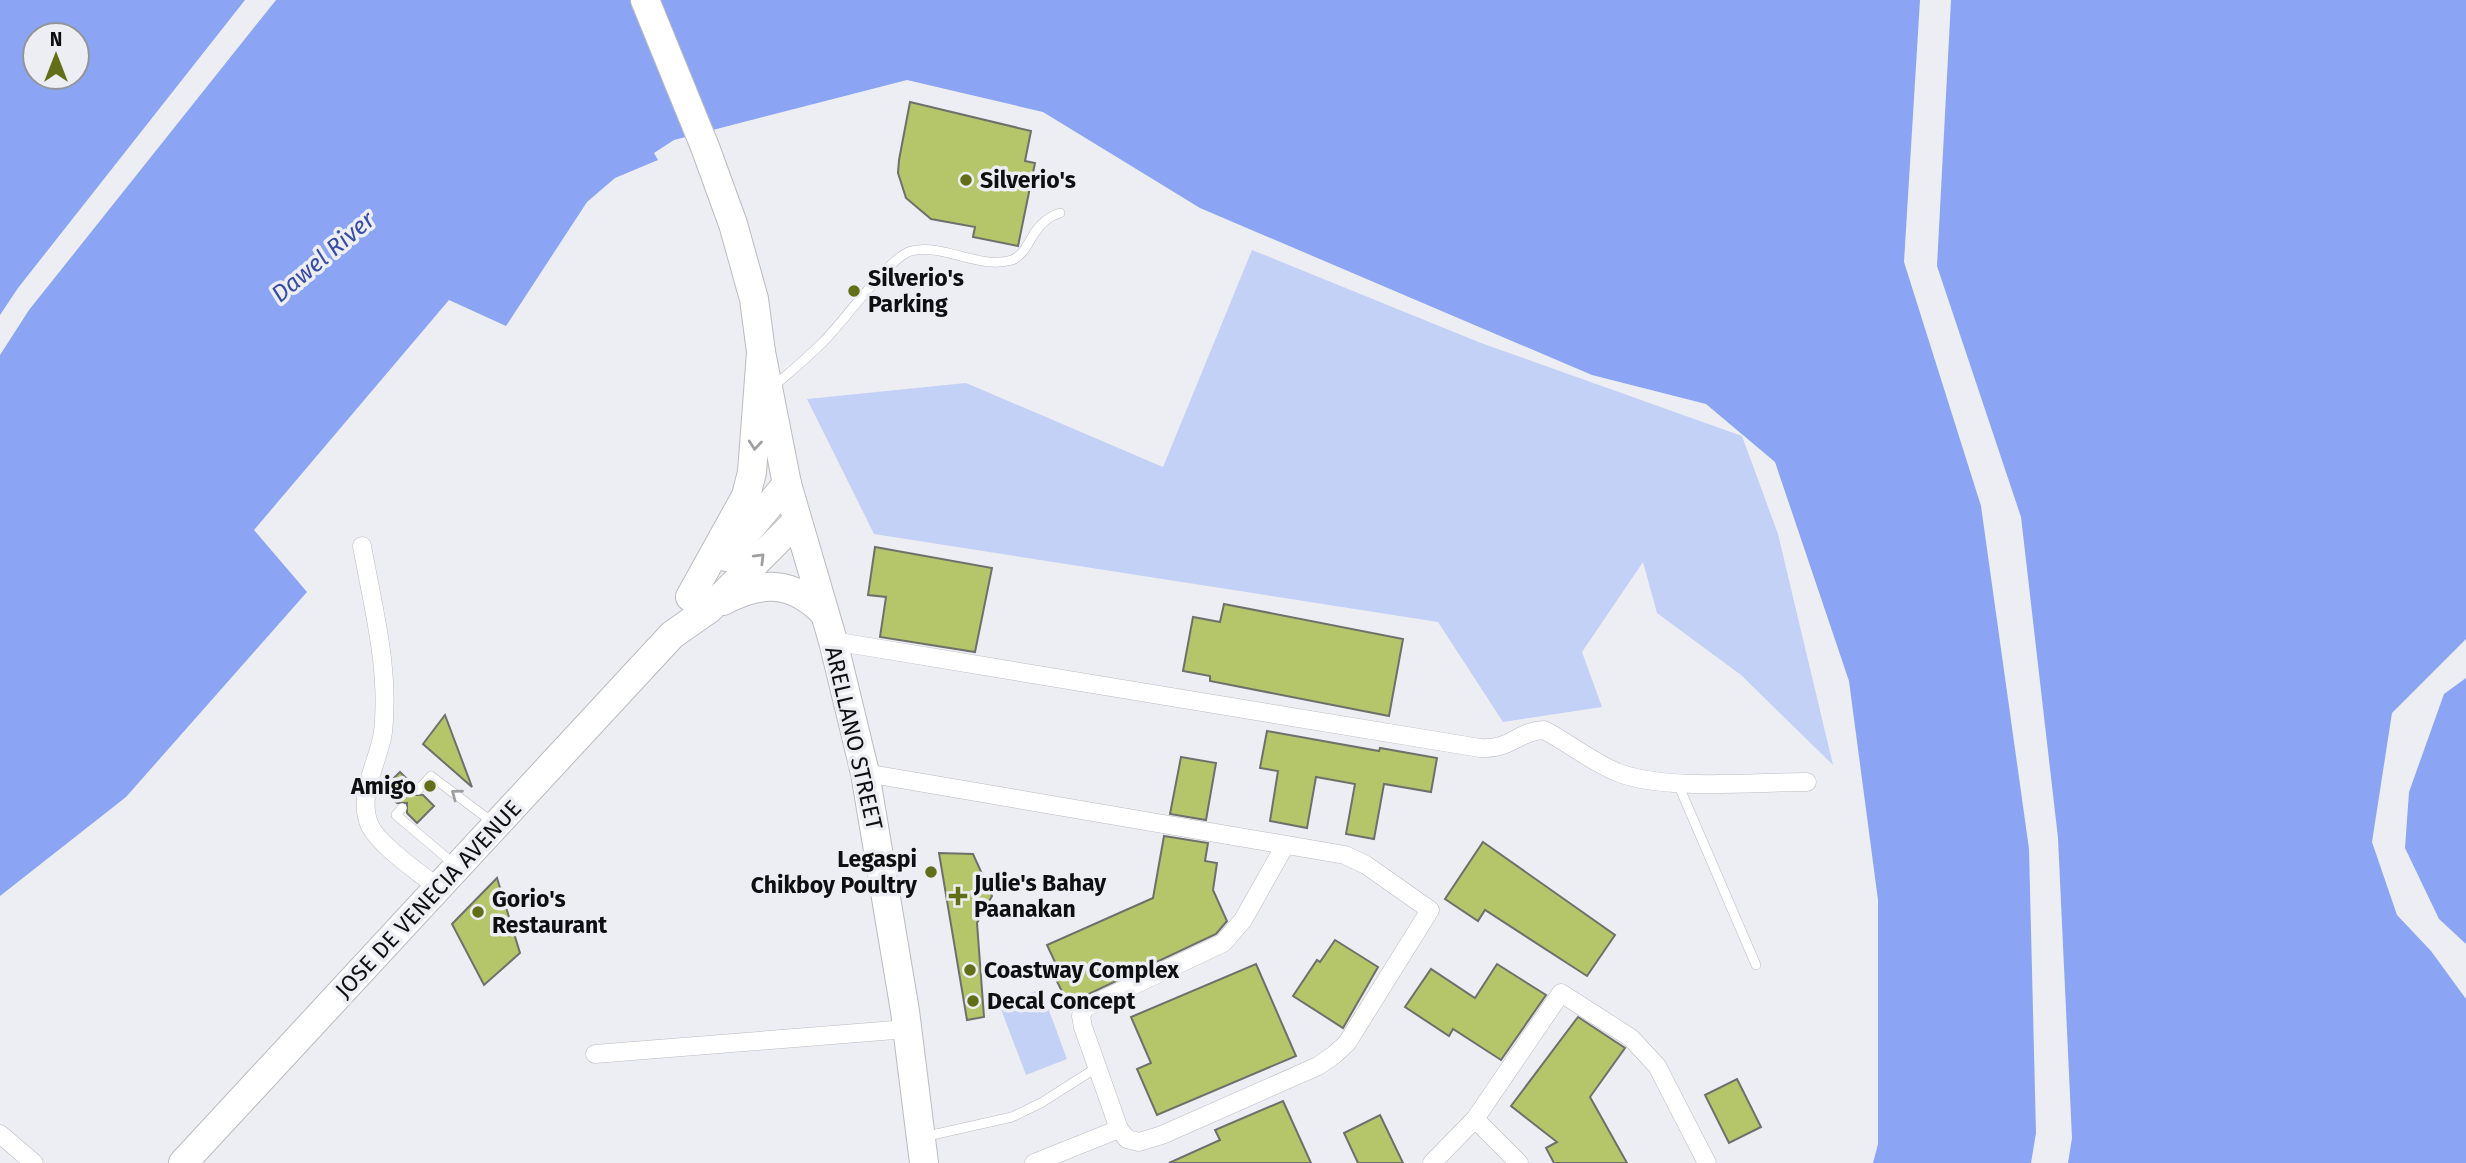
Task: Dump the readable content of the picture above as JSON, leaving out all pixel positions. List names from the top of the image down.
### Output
{
  "streets": {
    "main road": ["ARELLANO STREET", "JOSE DE VENECIA AVENUE"]
  },
  "crossings": [
    ["ARELLANO STREET", "JOSE DE VENECIA AVENUE"]
  ],
  "water": ["Dawel River"],
  "places": {
    "other": [
      "Silverio's",
      "Silverio's Parking",
      "Amigo",
      "Legaspi Chikboy Poultry",
      "Gorio's Restaurant",
      "Coastway Complex",
      "Decal Concept"
    ],
    "health": ["Julie's Bahay Paanakan"]
  },
  "north": "top"
}
